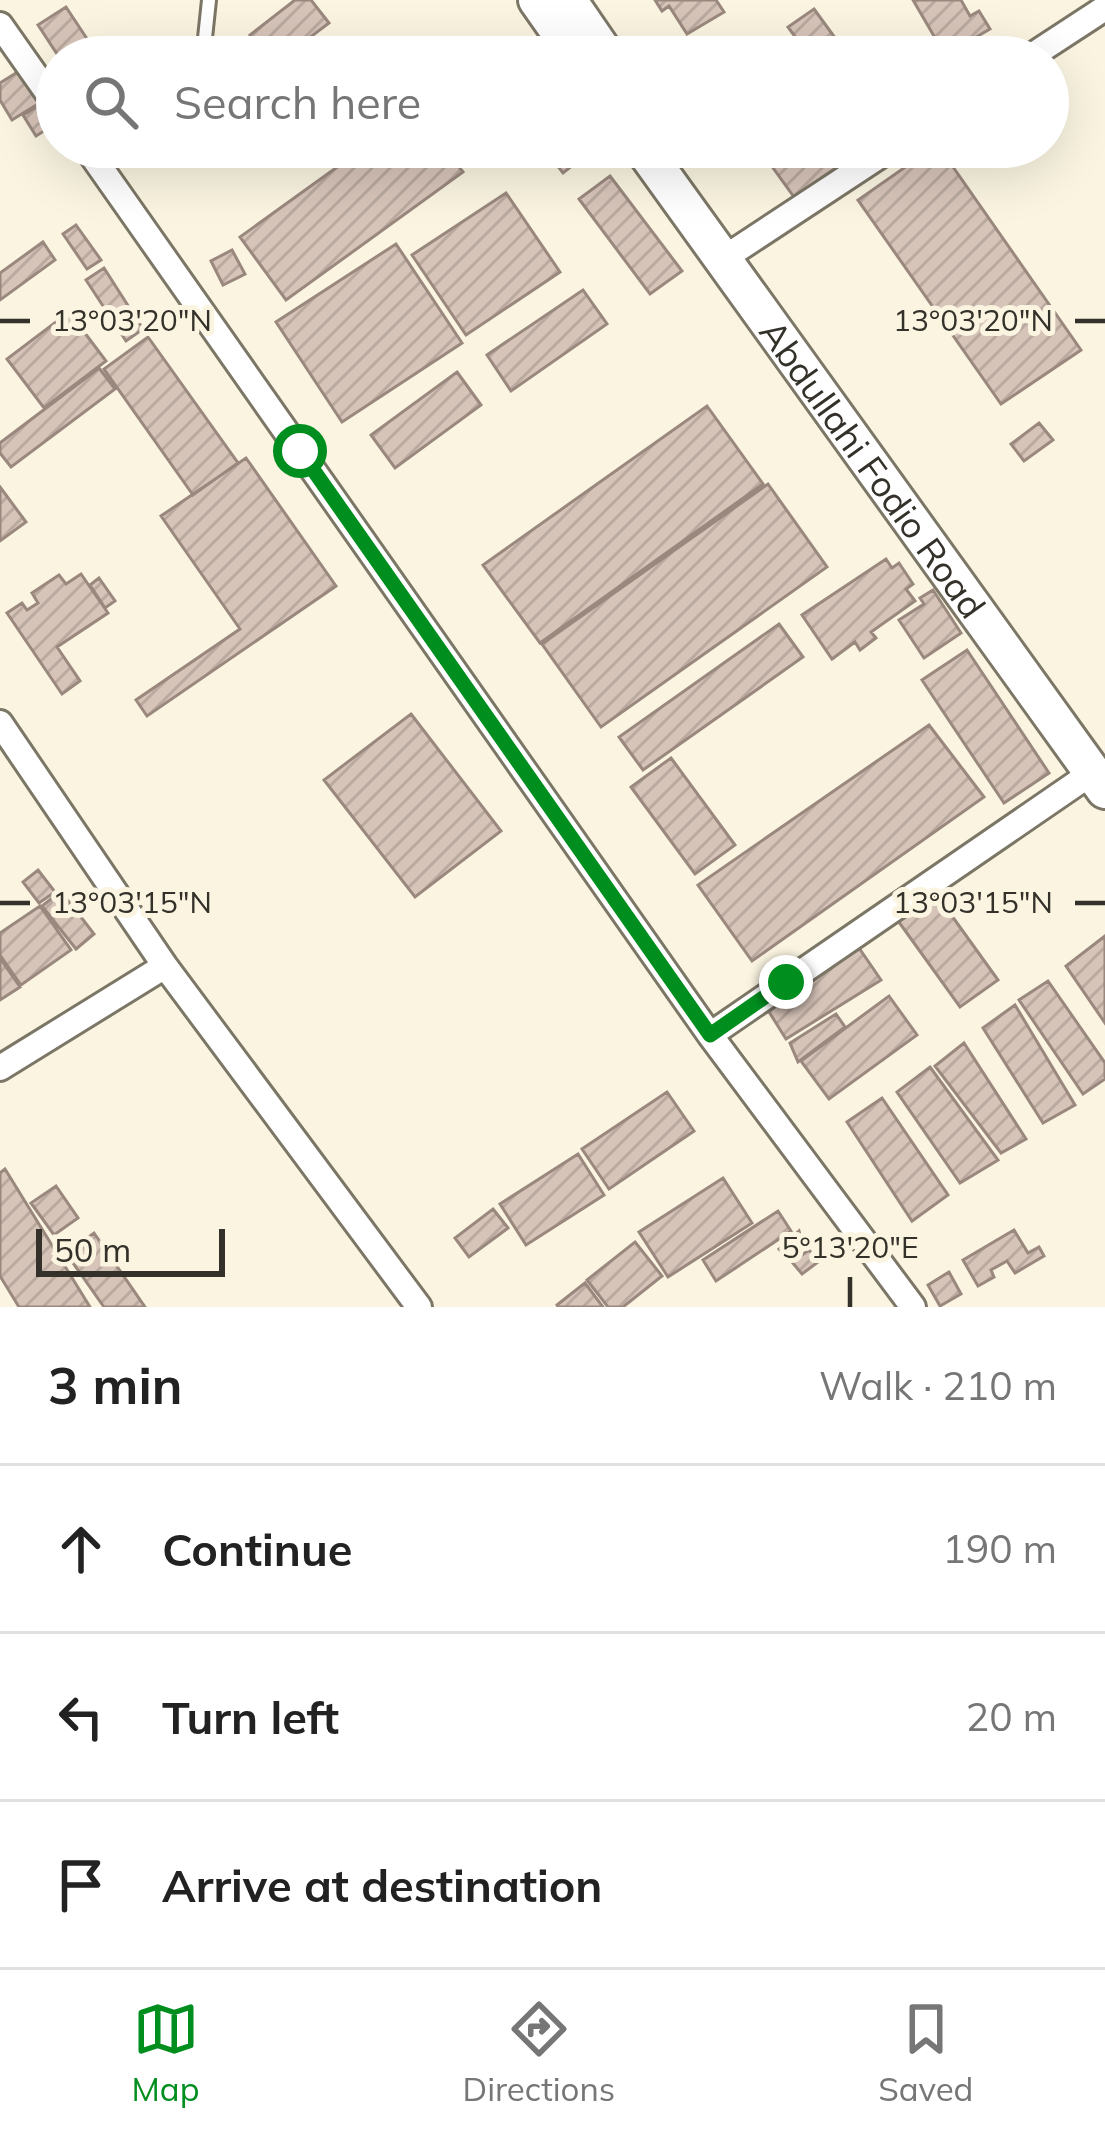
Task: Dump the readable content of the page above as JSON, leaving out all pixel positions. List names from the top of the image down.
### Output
{
  "streets": {
    "main road": ["Abdullahi Fodio Road"]
  },
  "scale_bar": "50 m",
  "page": {
    "search": "Search here",
    "scale": "50 m",
    "heading": ["3 min", "Walk · 210 m"],
    "list": [
      ["Continue", "190 m"],
      ["Turn left", "20 m"],
      "Arrive at destination"
    ],
    "nav": ["Map", "Directions", "Saved"]
  },
  "coordinates": ["13°03'20\"N", "13°03'15\"N", "5°13'20\"E"]
}
